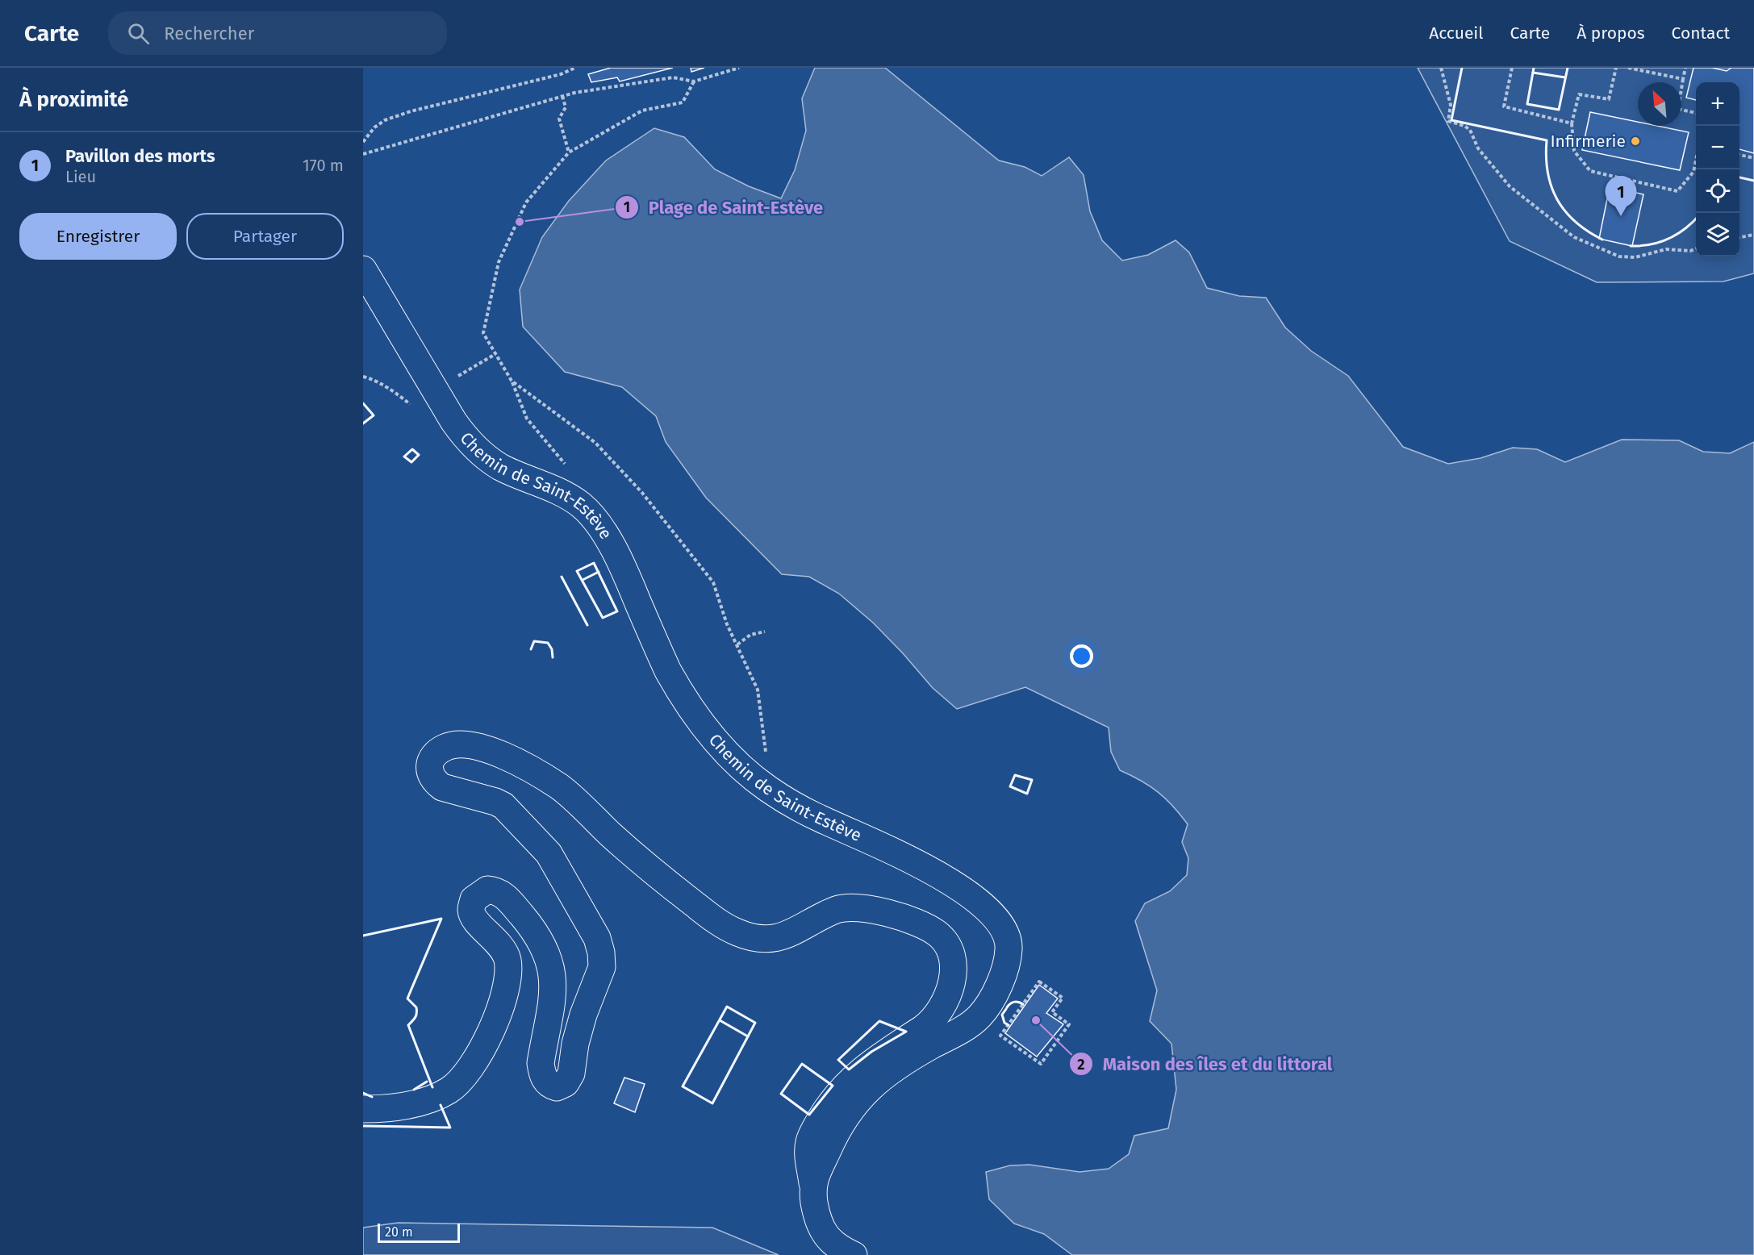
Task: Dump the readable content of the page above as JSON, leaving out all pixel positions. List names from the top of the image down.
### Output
{
  "streets": {
    "street": ["Chemin de Saint-Estève"]
  },
  "places": ["Infirmerie", "Plage de Saint-Estève", "Maison des îles et du littoral"],
  "scale_bar": "20 m",
  "north": "top left",
  "page": {
    "header": "Carte",
    "search": "Rechercher",
    "nav": [
      "Accueil",
      "Carte",
      "À propos",
      "Contact"
    ],
    "heading": "À proximité",
    "map_buttons": ["+", "−"],
    "list": [
      {
        "mark": "1",
        "name": "Pavillon des morts",
        "note": "Lieu",
        "value": "170 m"
      }
    ],
    "pins": "1",
    "buttons": ["Enregistrer", "Partager"],
    "scale": "20 m"
  }
}
